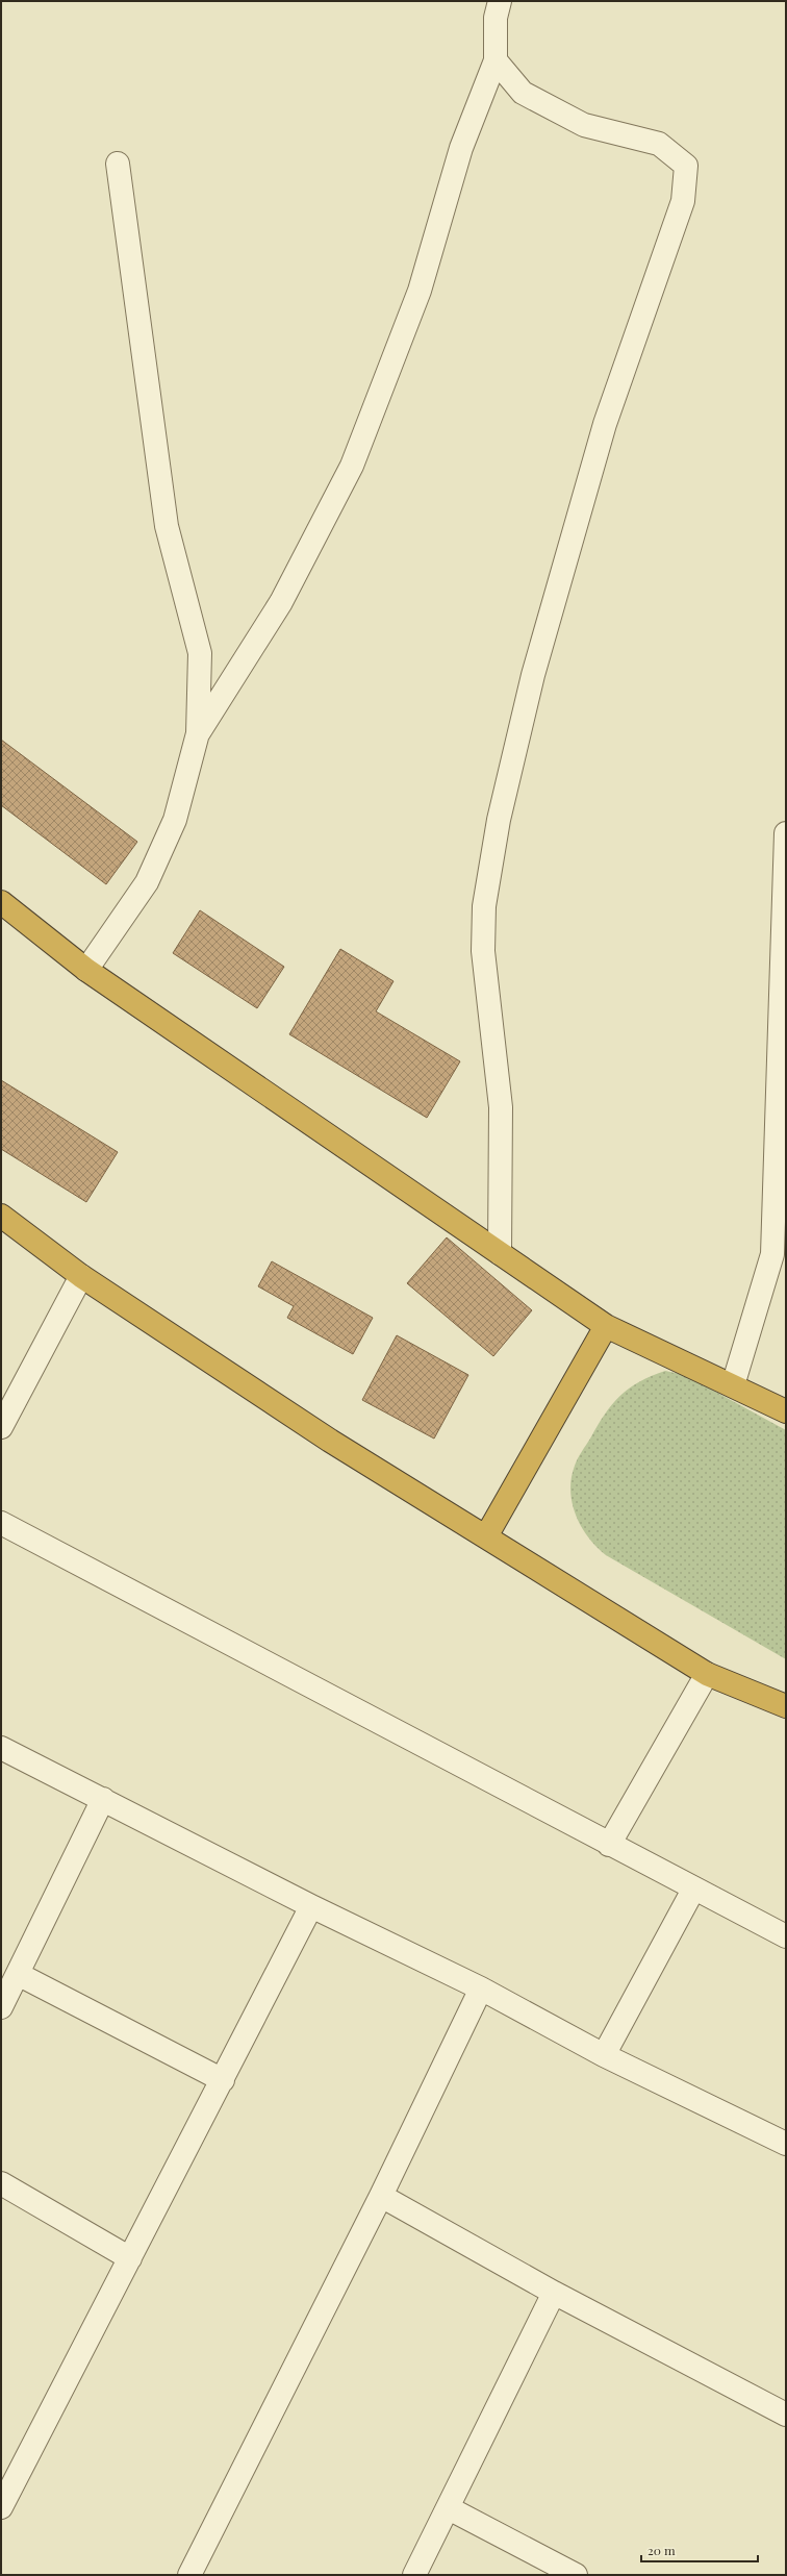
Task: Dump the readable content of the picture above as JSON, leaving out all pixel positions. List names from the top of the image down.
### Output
{
  "scale_bar": "20 m"
}
